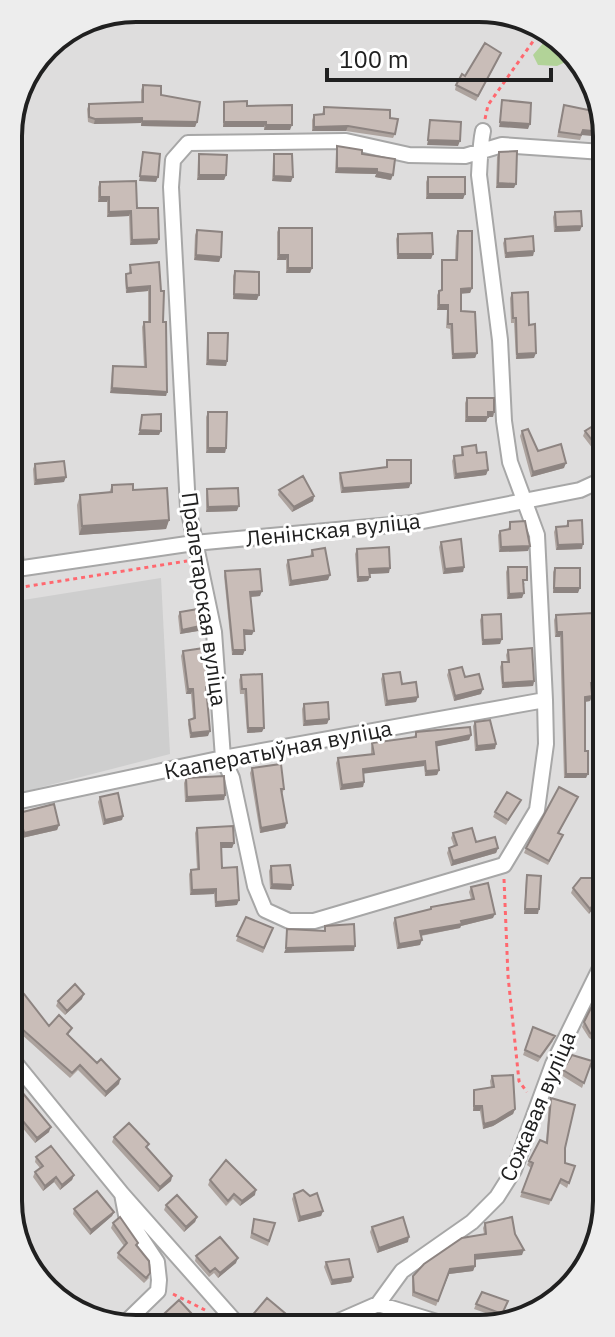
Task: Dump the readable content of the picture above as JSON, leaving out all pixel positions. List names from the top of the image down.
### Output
{
  "streets": {
    "street": [
      "Ленінская вуліца",
      "Пралетарская вуліца",
      "Кааператыўная вуліца",
      "Сожавая вуліца"
    ]
  },
  "crossings": [
    ["Ленінская вуліца", "Пралетарская вуліца"],
    ["Пралетарская вуліца", "Кааператыўная вуліца"]
  ],
  "scale_bar": "100 m"
}
